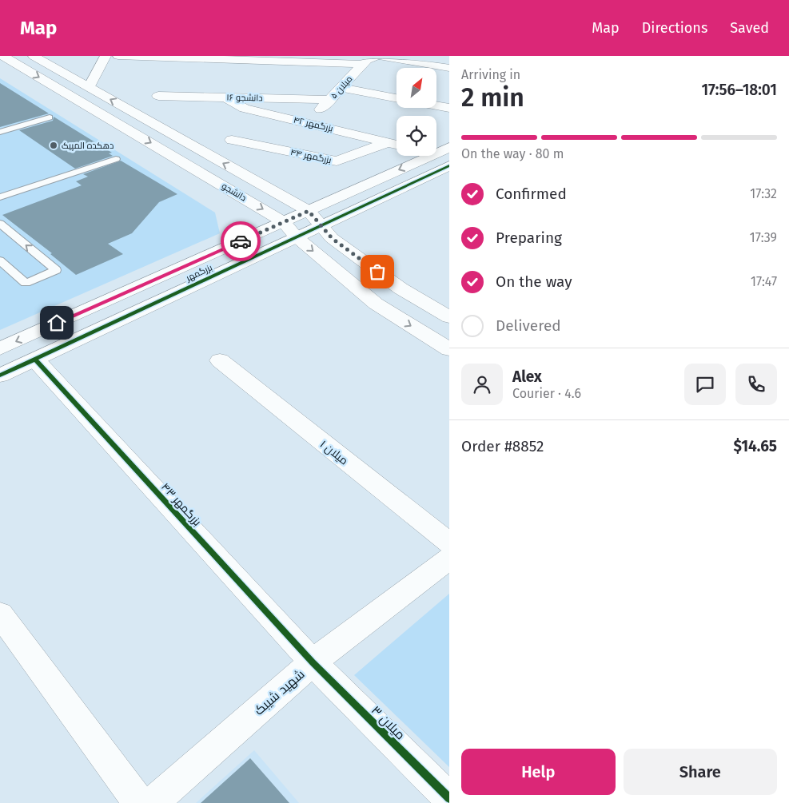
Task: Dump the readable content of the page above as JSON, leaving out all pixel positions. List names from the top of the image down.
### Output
{
  "streets": {
    "street": [
      "میلان ۵",
      "دانشجو ۱۶",
      "بزرگمهر ۴۲",
      "بزرگمهر ۴۴",
      "دانشجو",
      "بزرگمهر",
      "میلان ۱",
      "بزرگمهر ۴۳",
      "شهید شیبک",
      "میلان ۳"
    ]
  },
  "crossings": [
    ["میلان ۵", "دانشجو ۱۶"],
    ["میلان ۵", "بزرگمهر ۴۲"],
    ["دانشجو ۱۶", "بزرگمهر ۴۲"],
    ["بزرگمهر ۴۲", "بزرگمهر ۴۴"],
    ["دانشجو", "بزرگمهر"],
    ["بزرگمهر", "بزرگمهر ۴۳"],
    ["بزرگمهر ۴۳", "شهید شیبک"],
    ["بزرگمهر ۴۳", "میلان ۳"],
    ["شهید شیبک", "میلان ۳"]
  ],
  "places": ["دهکده المپیک"],
  "north": "top right",
  "page": {
    "header": "Map",
    "nav": ["Map", "Directions", "Saved"],
    "heading": ["2 min", "Arriving in", "17:56–18:01"],
    "panel": [
      "Alex",
      "Courier · 4.6",
      "Order #8852",
      "$14.65"
    ],
    "bar": "On the way · 80 m",
    "list": [
      ["Confirmed", "17:32"],
      ["Preparing", "17:39"],
      ["On the way", "17:47"],
      "Delivered"
    ],
    "buttons": ["Help", "Share"]
  }
}
